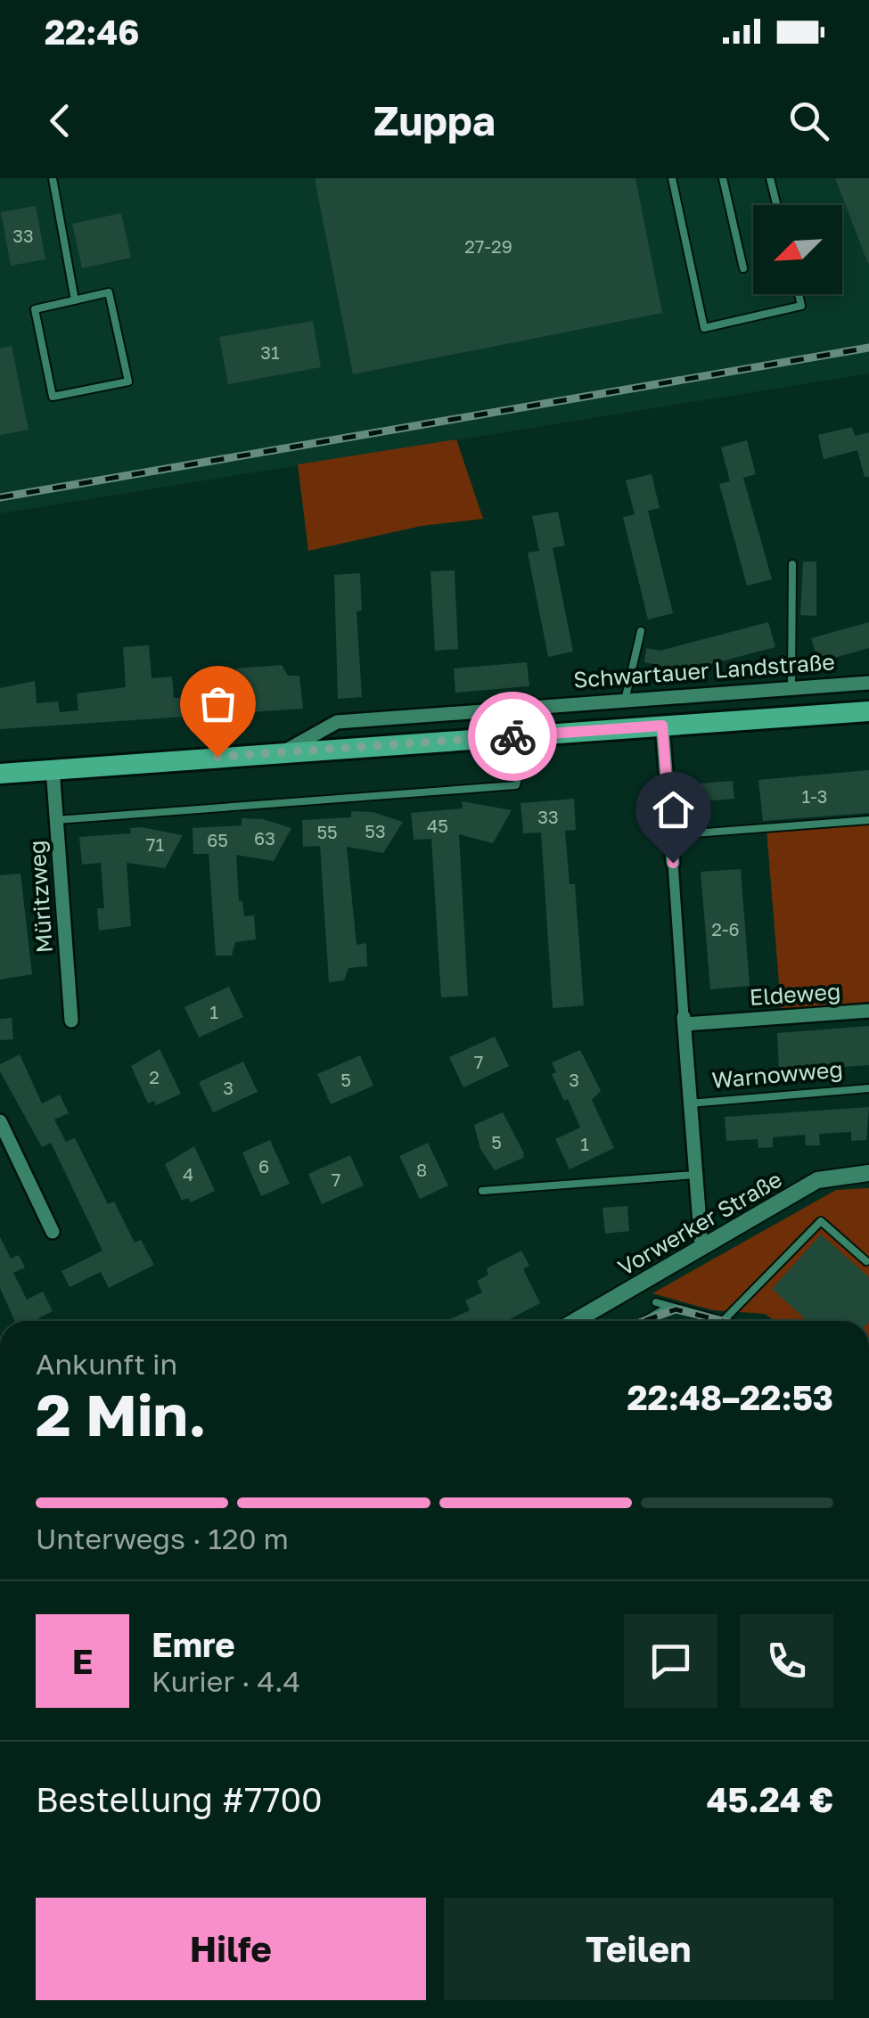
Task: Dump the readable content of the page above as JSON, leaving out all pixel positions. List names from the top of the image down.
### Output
{
  "streets": {
    "main road": ["Schwartauer Landstraße"],
    "street": [
      "Müritzweg",
      "Eldeweg",
      "Warnowweg",
      "Vorwerker Straße"
    ]
  },
  "crossings": [
    ["Schwartauer Landstraße", "Müritzweg"],
    ["Eldeweg", "Warnowweg"],
    ["Warnowweg", "Vorwerker Straße"]
  ],
  "house_numbers": [
    "33",
    "27-29",
    "31",
    "1-3",
    "33",
    "45",
    "53",
    "55",
    "63",
    "65",
    "71",
    "2-6",
    "1",
    "7",
    "2",
    "5",
    "3",
    "3",
    "5",
    "1",
    "6",
    "8",
    "4",
    "7"
  ],
  "north": "bottom left",
  "page": {
    "status": "22:46",
    "header": "Zuppa",
    "heading": ["2 Min.", "Ankunft in", "22:48–22:53"],
    "panel": [
      "Emre",
      "Kurier · 4.4",
      "Bestellung #7700",
      "45.24 €"
    ],
    "bar": "Unterwegs · 120 m",
    "round": "E",
    "buttons": ["Hilfe", "Teilen"]
  }
}
